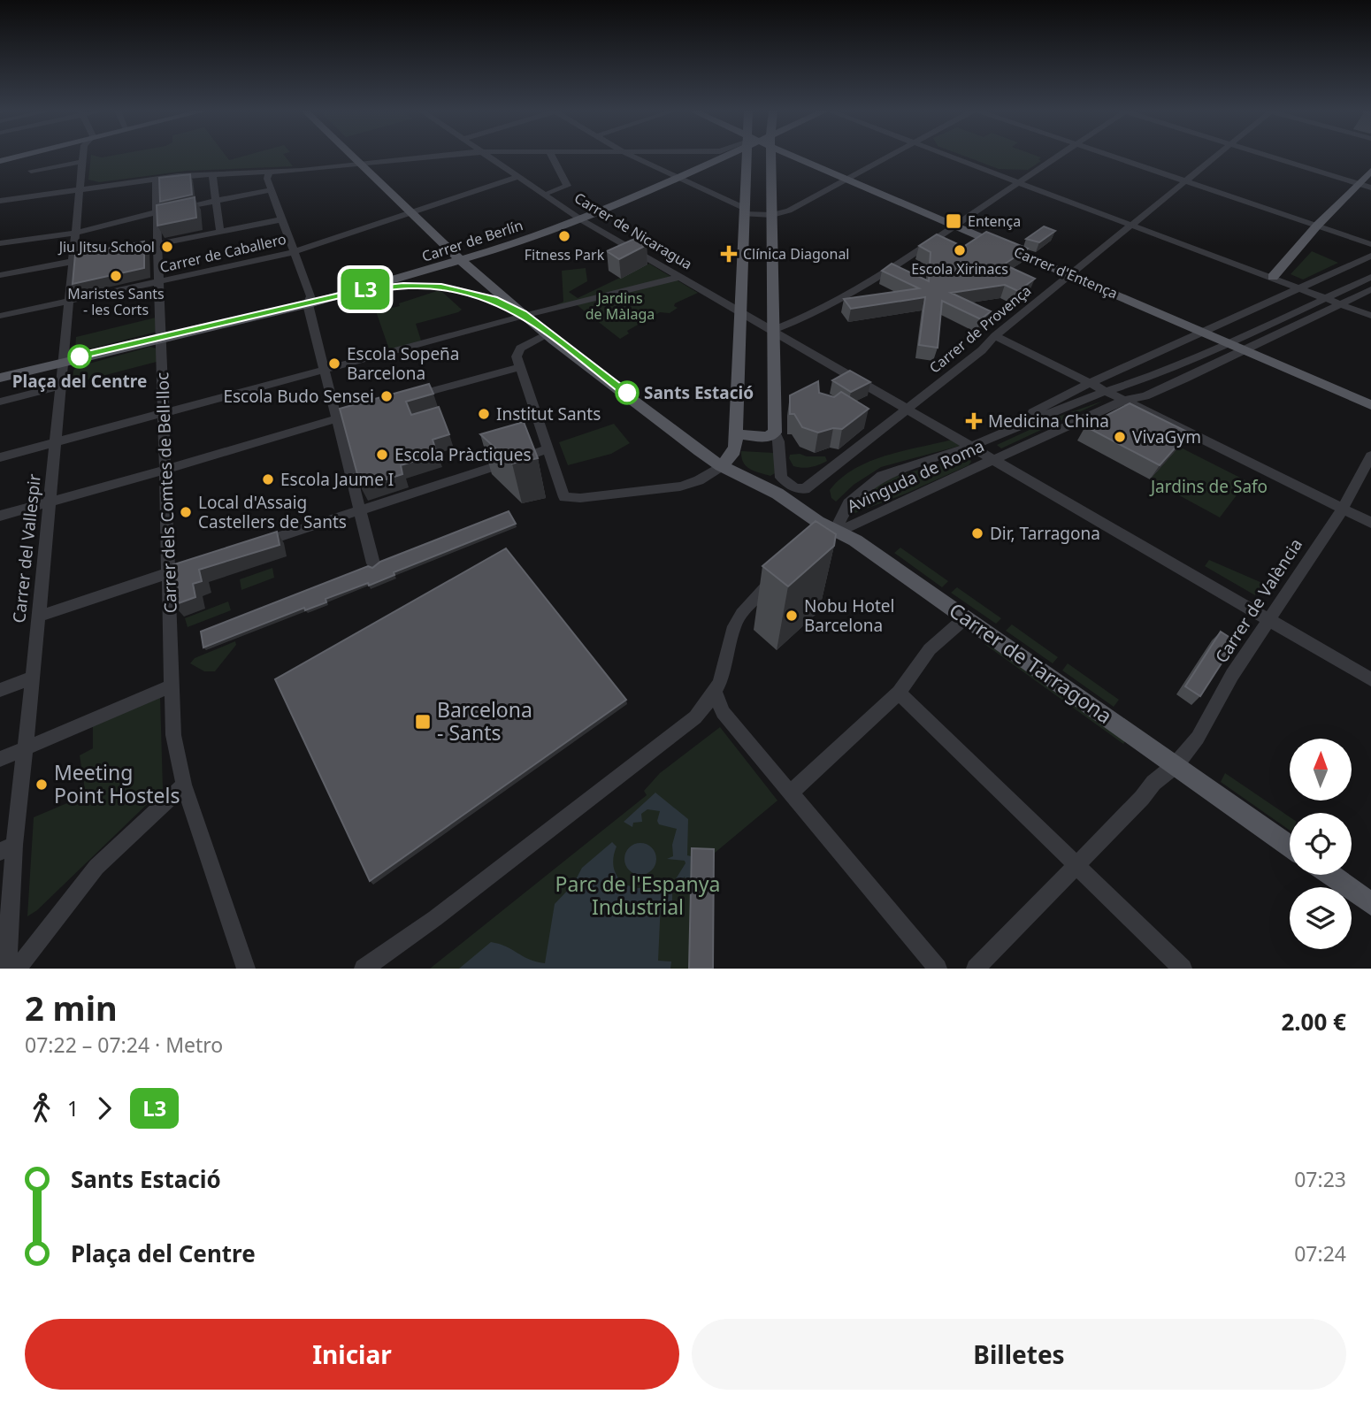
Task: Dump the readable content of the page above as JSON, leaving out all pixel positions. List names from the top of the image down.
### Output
{
  "streets": {
    "main road": ["Carrer de Berlín", "Carrer d'Entença", "Carrer de Tarragona"],
    "street": [
      "Carrer de Nicaragua",
      "Carrer de Caballero",
      "Carrer de Provença",
      "Avinguda de Roma",
      "Carrer dels Comtes de Bell-lloc",
      "Carrer del Vallespir",
      "Carrer de València"
    ]
  },
  "crossings": [
    ["Carrer de Nicaragua", "Carrer de Berlín"],
    ["Carrer de Nicaragua", "Carrer de Caballero"],
    ["Carrer de Berlín", "Carrer dels Comtes de Bell-lloc"],
    ["Carrer de Berlín", "Carrer del Vallespir"],
    ["Carrer de Berlín", "Carrer de Tarragona"],
    ["Carrer de Caballero", "Carrer dels Comtes de Bell-lloc"],
    ["Carrer de Caballero", "Carrer del Vallespir"],
    ["Carrer de Caballero", "Carrer de Tarragona"],
    ["Carrer d'Entença", "Carrer de Provença"],
    ["Carrer d'Entença", "Avinguda de Roma"],
    ["Avinguda de Roma", "Carrer de Tarragona"],
    ["Carrer de València", "Carrer de Tarragona"]
  ],
  "parks": ["Jardins de Màlaga", "Jardins de Safo", "Parc de l'Espanya Industrial"],
  "places": {
    "transit": ["Entença", "Barcelona - Sants"],
    "other": [
      "Fitness Park",
      "Jiu Jitsu School",
      "Escola Xirinacs",
      "Maristes Sants - les Corts",
      "Plaça del Centre",
      "Escola Sopeña Barcelona",
      "Sants Estació",
      "Escola Budo Sensei",
      "Institut Sants",
      "VivaGym",
      "Escola Pràctiques",
      "Escola Jaume I",
      "Local d'Assaig Castellers de Sants",
      "Dir, Tarragona",
      "Nobu Hotel Barcelona",
      "Meeting Point Hostels"
    ],
    "health": ["Clínica Diagonal", "Medicina China"]
  },
  "lines": ["metro line L3"],
  "north": "top",
  "page": {
    "on_map": "L3",
    "heading": ["2 min", "07:22 – 07:24 · Metro", "2.00 €"],
    "legs": ["1", "L3"],
    "list": [
      {
        "name": "Sants Estació",
        "value": "07:23"
      },
      {
        "name": "Plaça del Centre",
        "value": "07:24"
      }
    ],
    "buttons": ["Iniciar", "Billetes"]
  }
}
